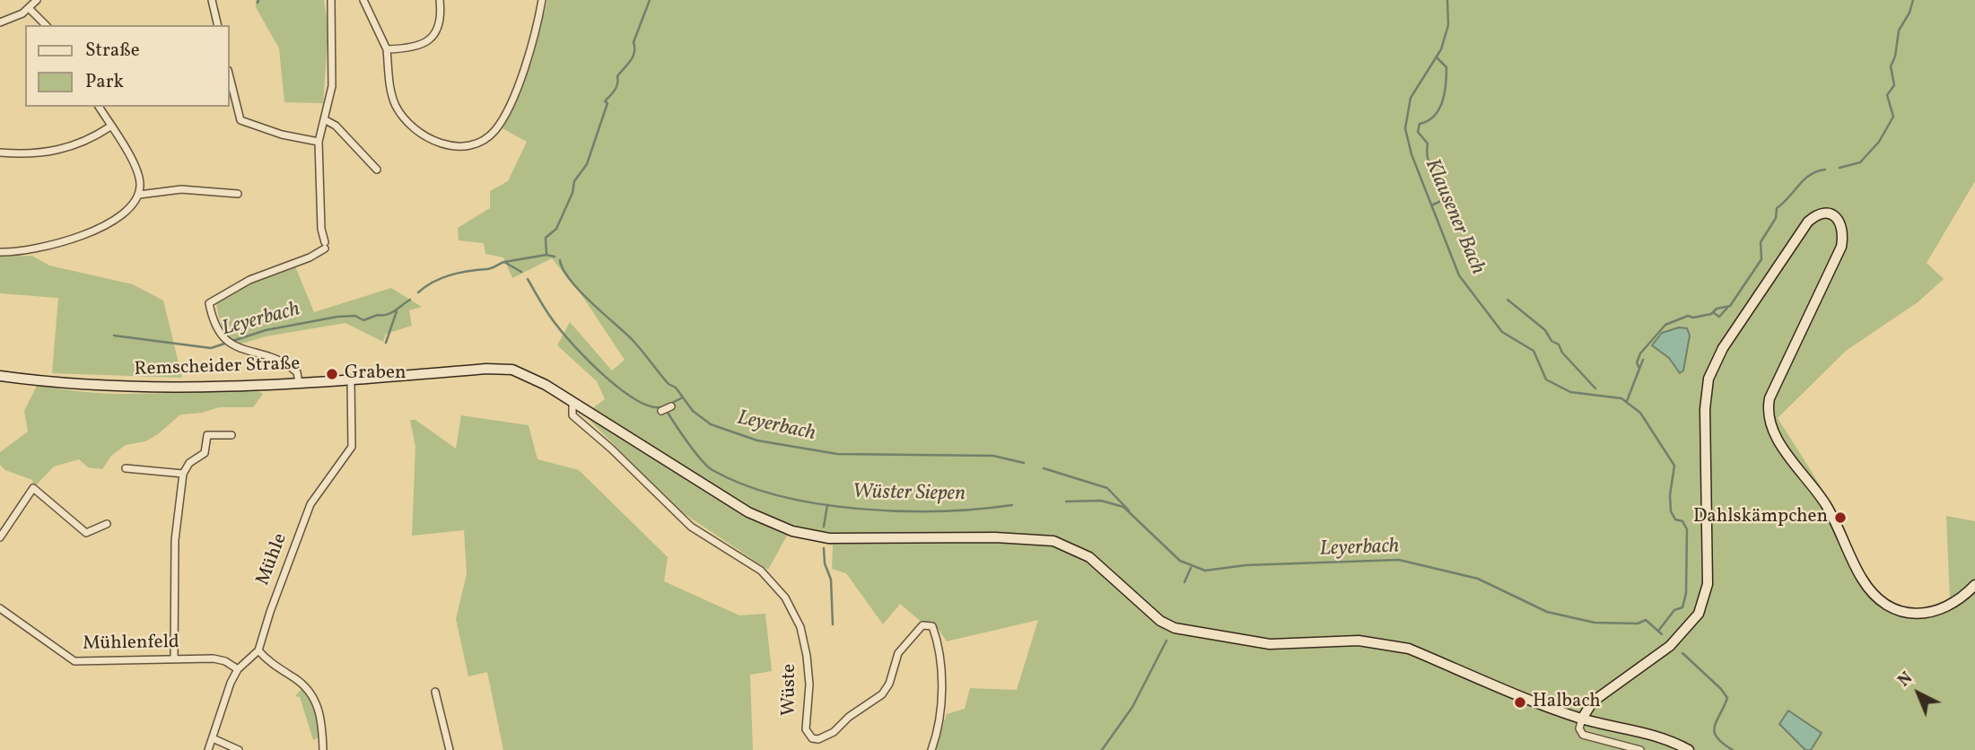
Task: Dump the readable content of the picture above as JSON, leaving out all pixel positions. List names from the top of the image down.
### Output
{
  "streets": {
    "main road": ["Remscheider Straße"],
    "street": ["Mühle", "Mühlenfeld", "Wüste"]
  },
  "crossings": [
    ["Remscheider Straße", "Mühle"],
    ["Remscheider Straße", "Wüste"]
  ],
  "water": ["Klausener Bach", "Leyerbach", "Wüster Siepen"],
  "places": ["Graben", "Dahlskämpchen", "Halbach"],
  "legend": ["Straße", "Park"],
  "north": "top left"
}
